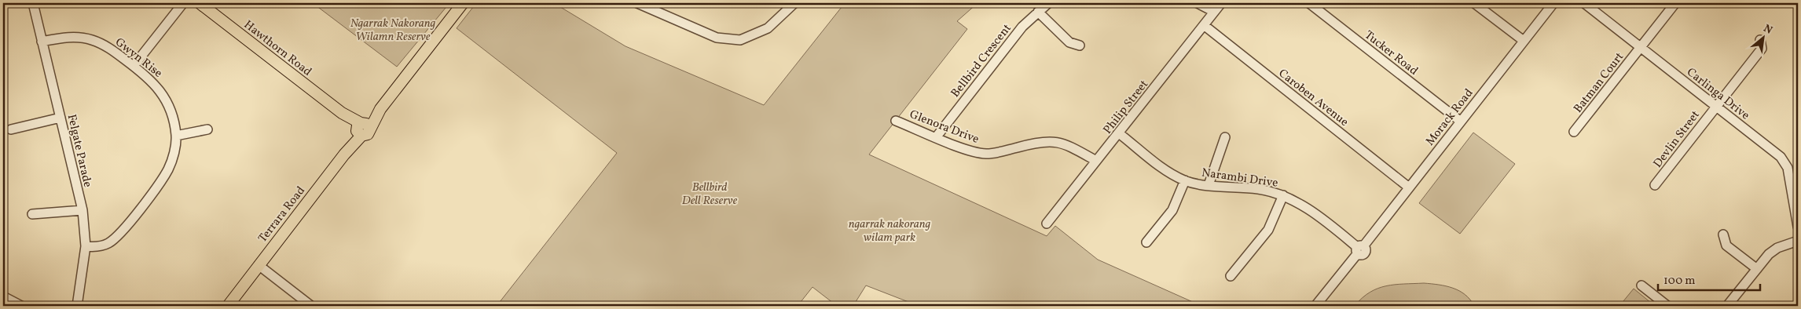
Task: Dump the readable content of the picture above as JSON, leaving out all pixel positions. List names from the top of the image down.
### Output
{
  "streets": {
    "main road": ["Hawthorn Road", "Terrara Road"],
    "street": [
      "Tucker Road",
      "Gwyn Rise",
      "Bellbird Crescent",
      "Batman Court",
      "Carlinga Drive",
      "Caroben Avenue",
      "Philip Street",
      "Morack Road",
      "Glenora Drive",
      "Devlin Street",
      "Felgate Parade",
      "Narambi Drive"
    ]
  },
  "crossings": [
    ["Hawthorn Road", "Terrara Road"],
    ["Tucker Road", "Morack Road"],
    ["Gwyn Rise", "Felgate Parade"],
    ["Bellbird Crescent", "Glenora Drive"],
    ["Batman Court", "Carlinga Drive"],
    ["Carlinga Drive", "Devlin Street"],
    ["Caroben Avenue", "Philip Street"],
    ["Caroben Avenue", "Morack Road"],
    ["Philip Street", "Glenora Drive"],
    ["Philip Street", "Narambi Drive"],
    ["Morack Road", "Narambi Drive"]
  ],
  "parks": ["Ngarrak Nakorang Wilamn Reserve", "Bellbird Dell Reserve", "ngarrak nakorang wilam park"],
  "scale_bar": "100 m",
  "north": "top right"
}
